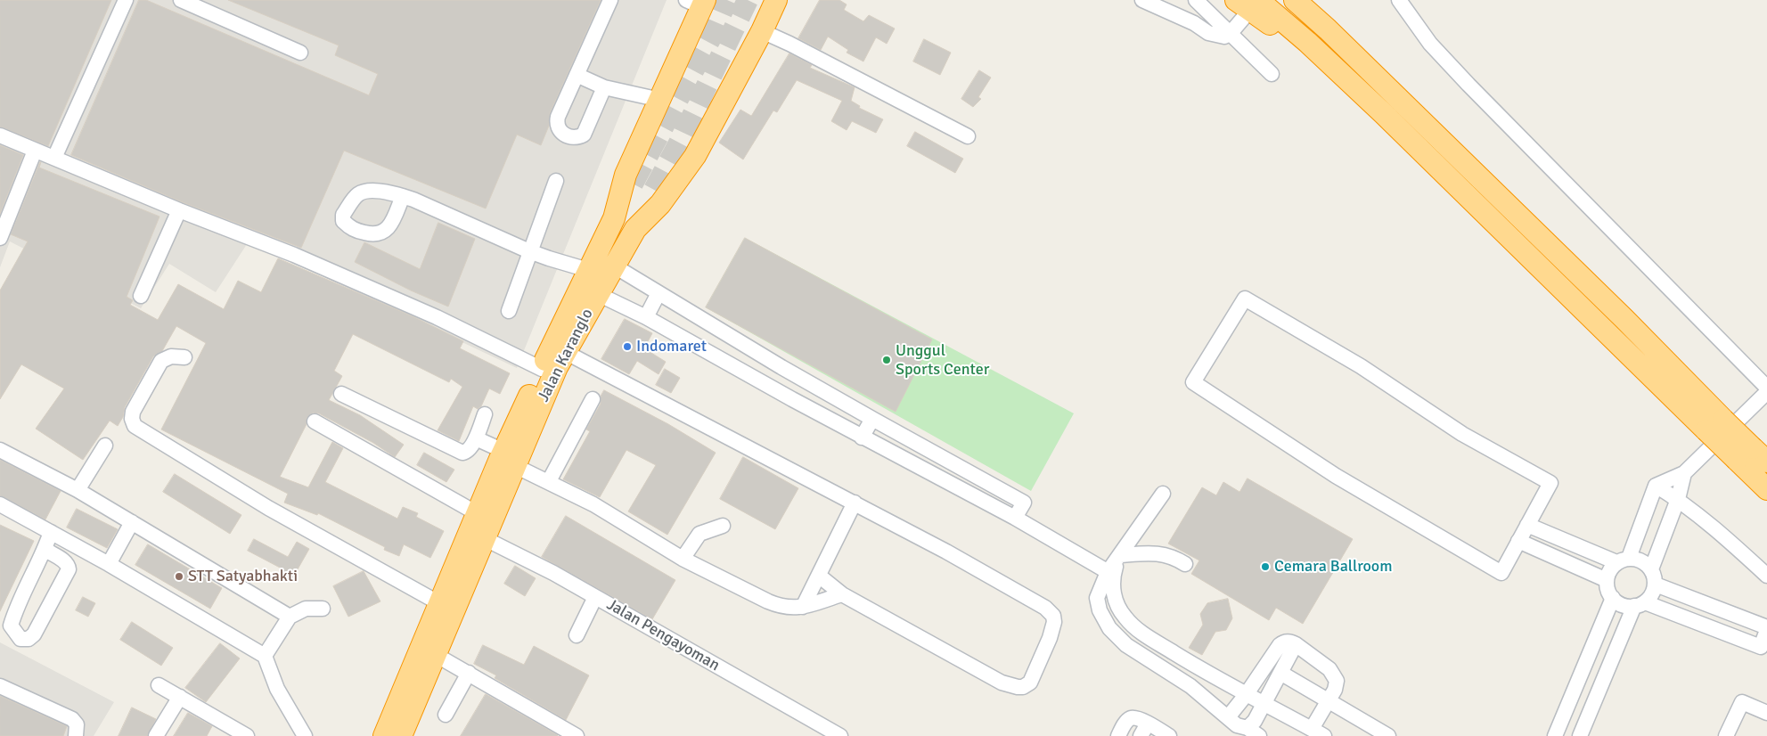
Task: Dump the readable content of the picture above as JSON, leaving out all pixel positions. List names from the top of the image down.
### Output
{
  "streets": {
    "highway": ["Jalan Karanglo"],
    "street": ["Jalan Pengayoman"]
  },
  "crossings": [
    ["Jalan Karanglo", "Jalan Pengayoman"]
  ],
  "places": [
    "Indomaret",
    "Unggul Sports Center",
    "Cemara Ballroom",
    "STT Satyabhakti"
  ]
}
